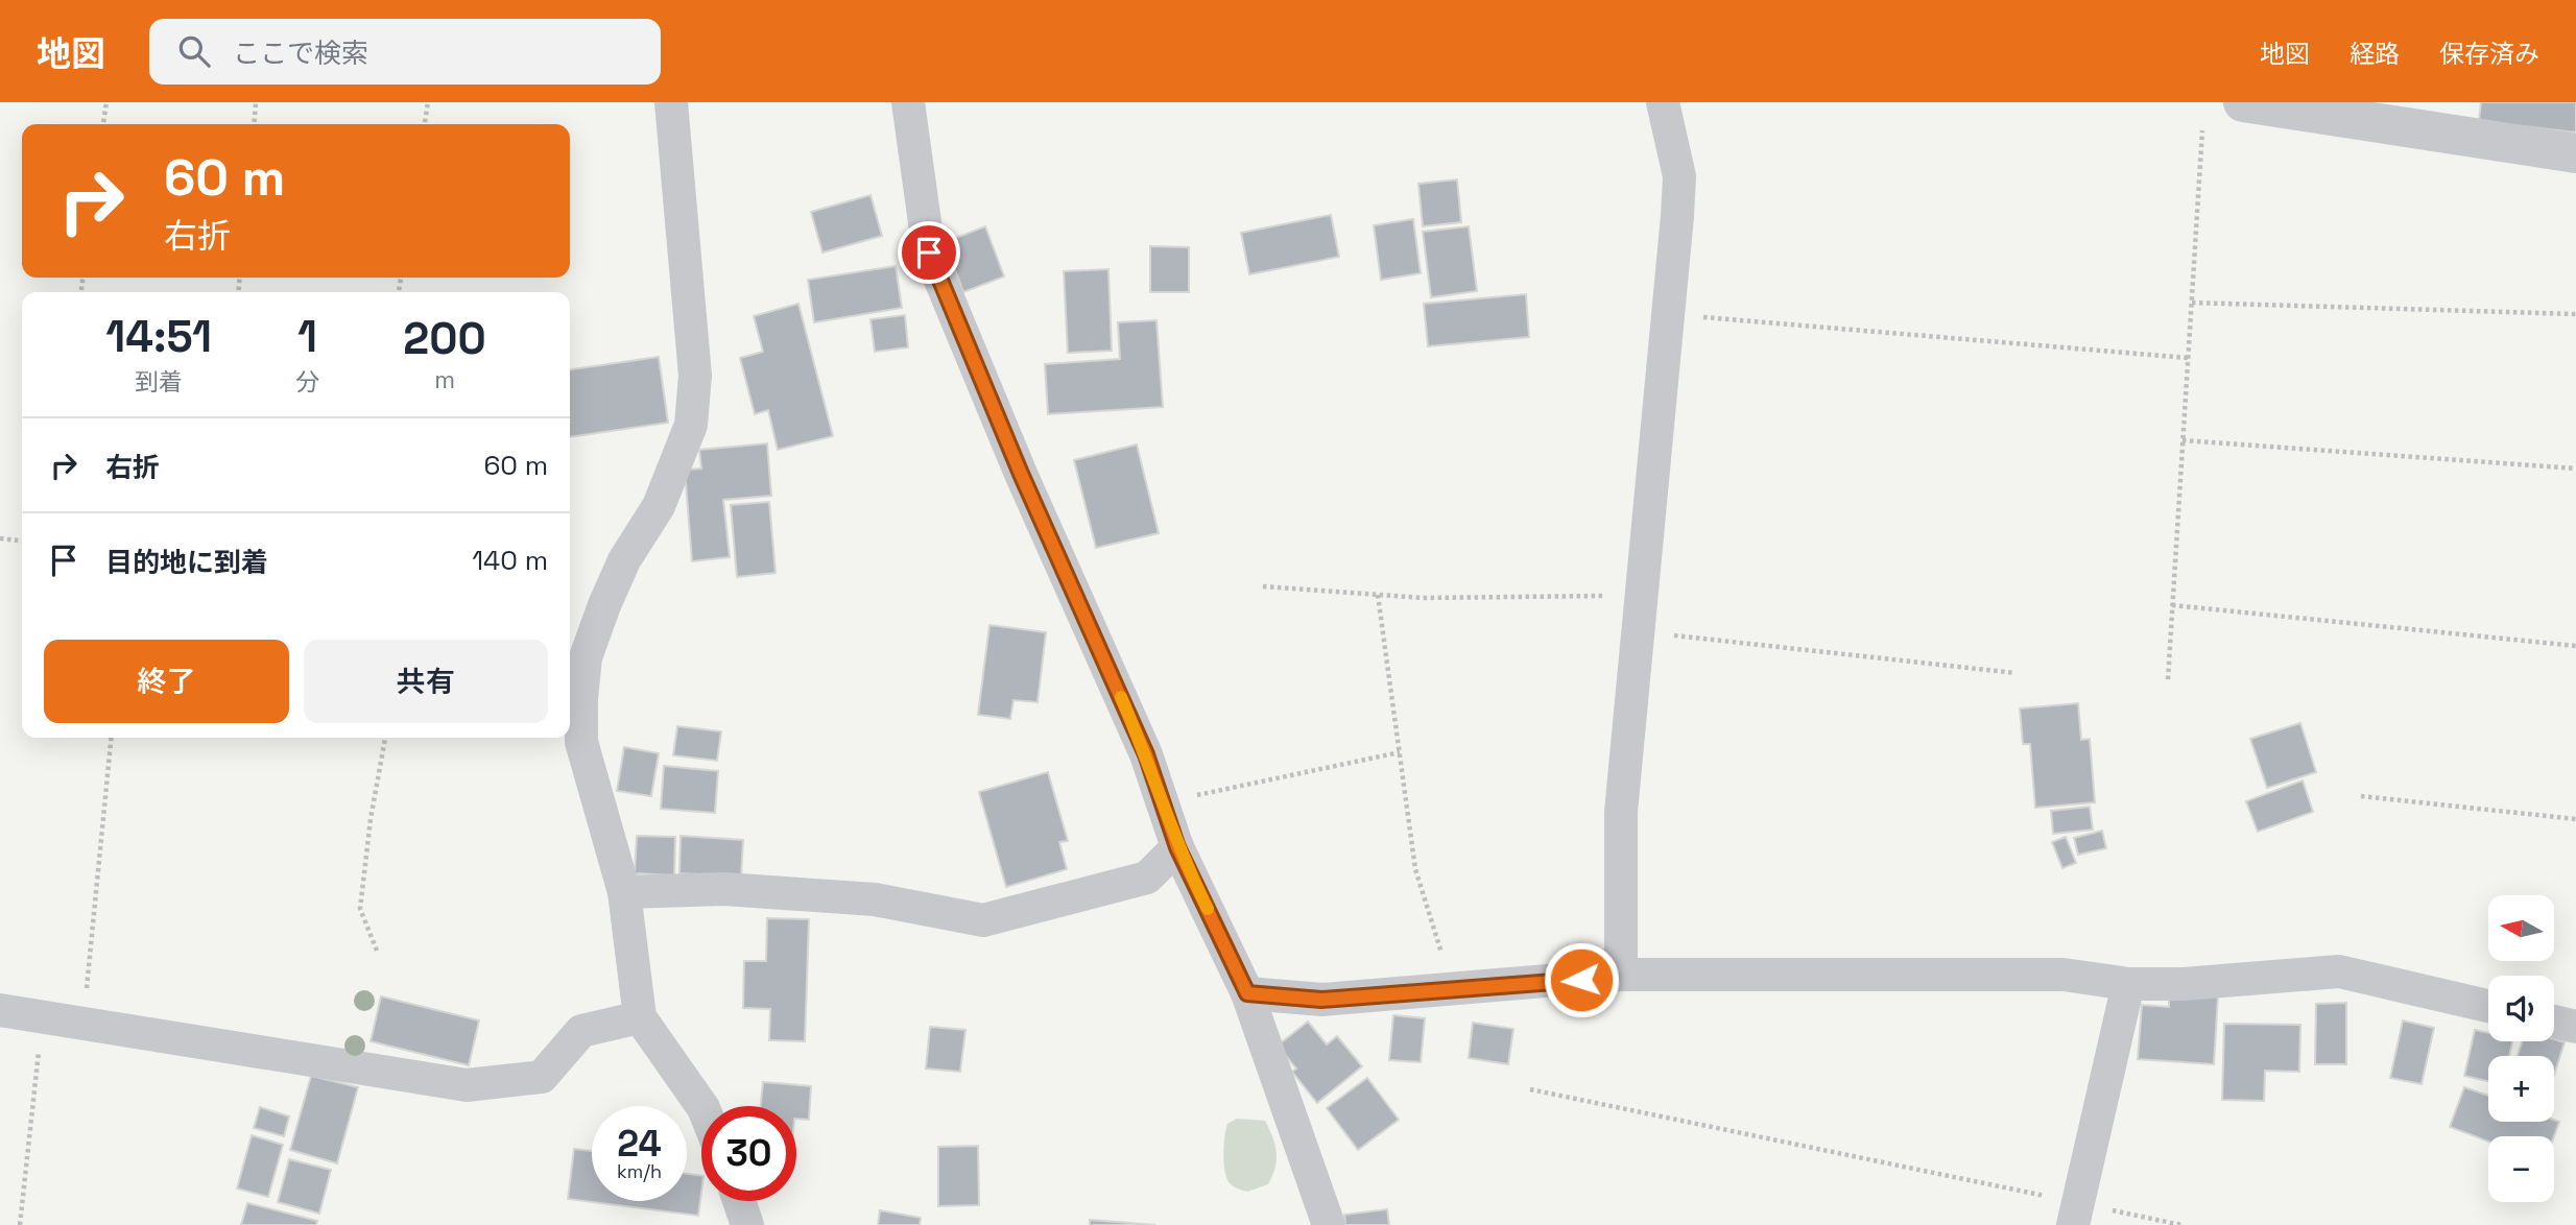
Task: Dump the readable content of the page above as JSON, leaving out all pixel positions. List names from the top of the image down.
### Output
{
  "north": "left",
  "page": {
    "header": "地図",
    "search": "ここで検索",
    "nav": ["地図", "経路", "保存済み"],
    "turn": ["60 m", "右折"],
    "eta": [
      "14:51",
      "到着",
      "1",
      "分",
      "200",
      "m"
    ],
    "list": [
      {
        "name": "右折",
        "value": "60 m"
      },
      {
        "name": "目的地に到着",
        "value": "140 m"
      }
    ],
    "buttons": ["終了", "共有"],
    "map_buttons": ["+", "−"],
    "speed": "24 km/h",
    "limit": "30"
  }
}
